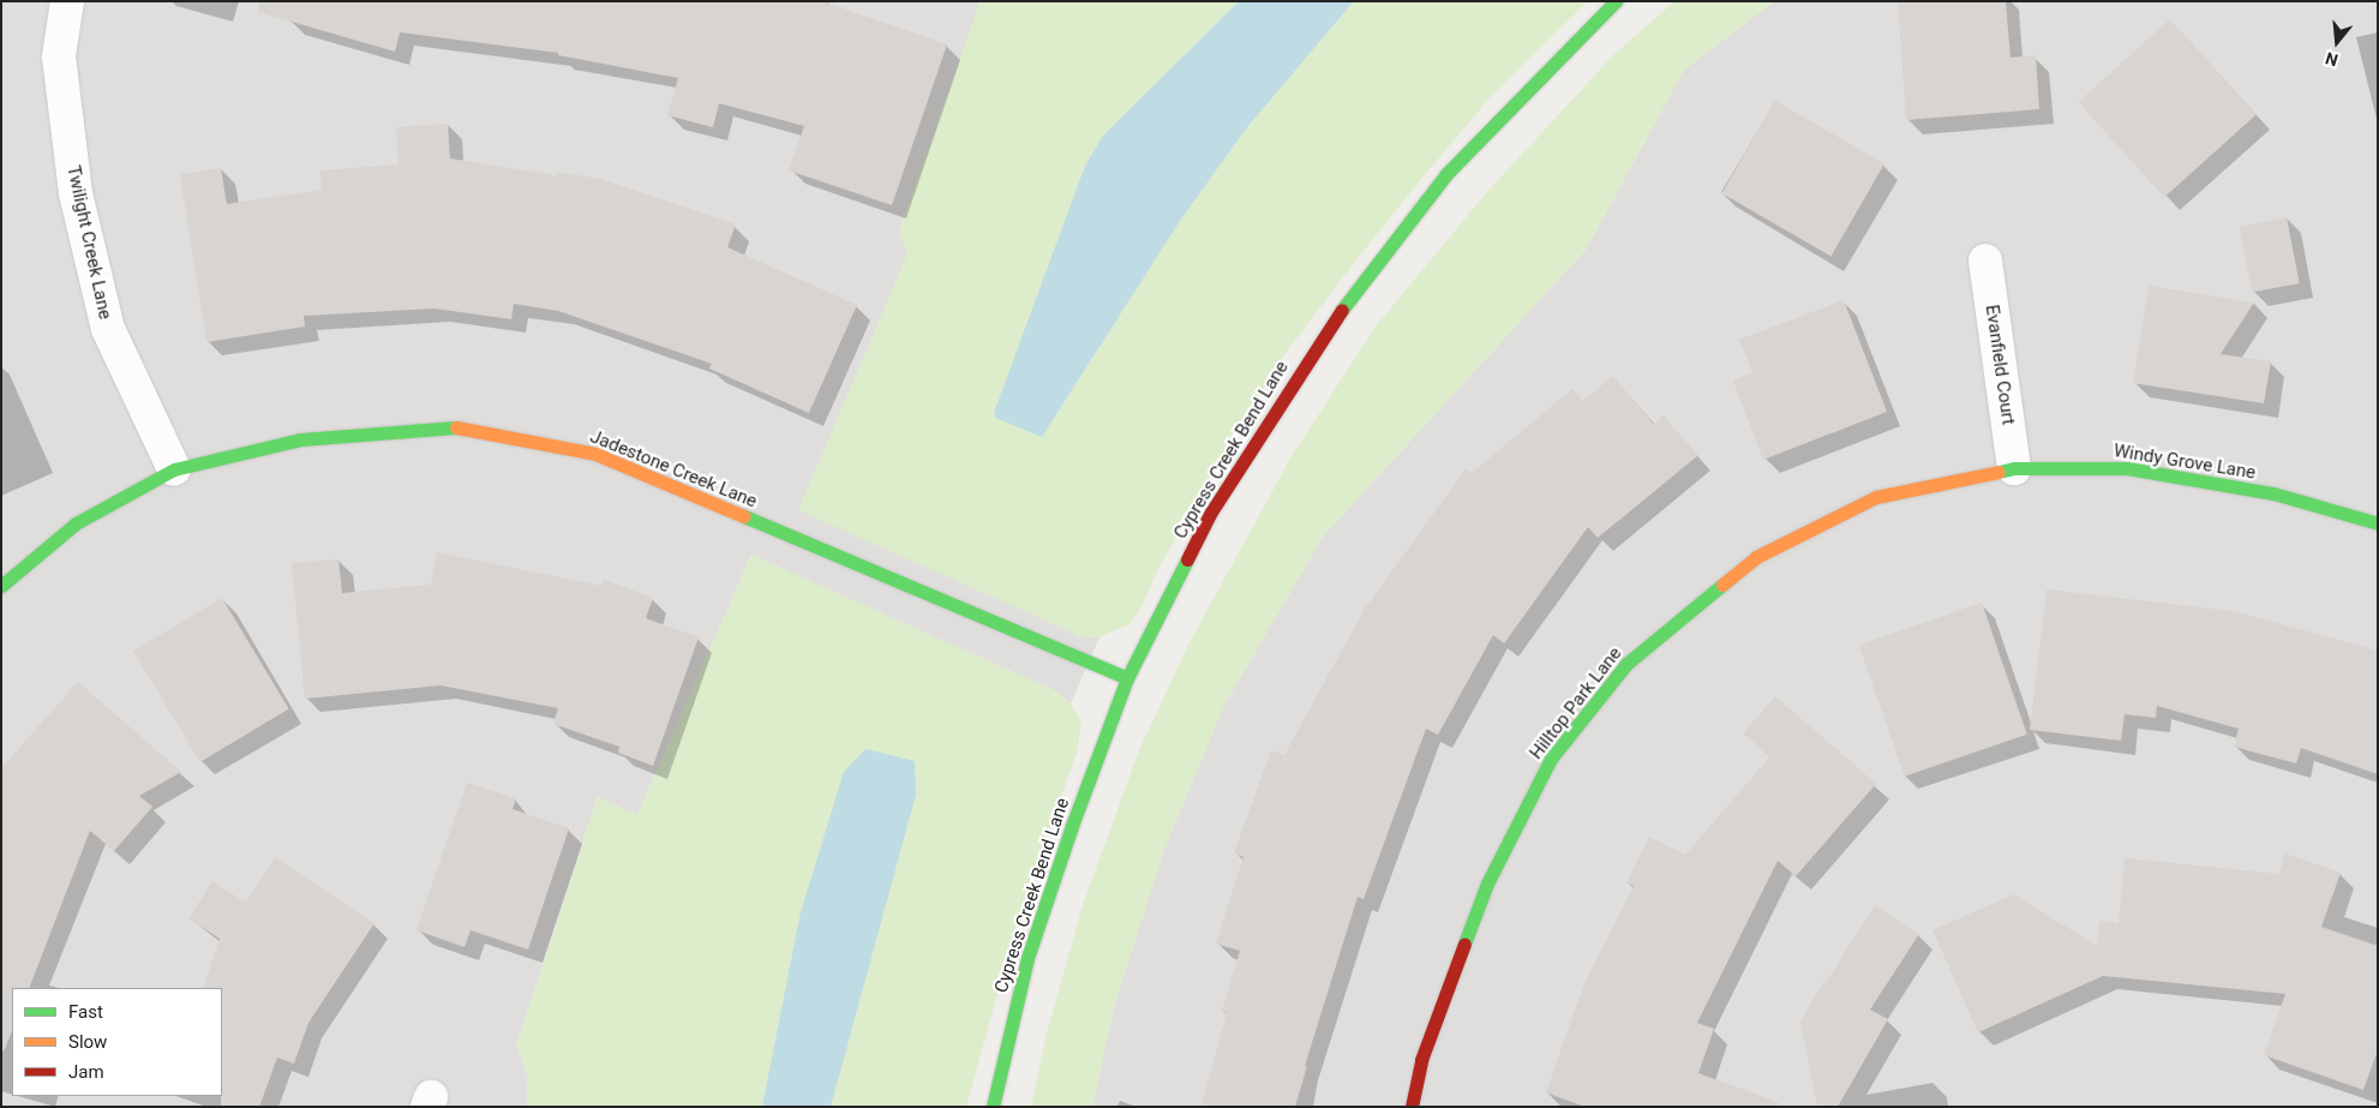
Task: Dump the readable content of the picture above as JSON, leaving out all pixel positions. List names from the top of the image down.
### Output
{
  "streets": {
    "street": [
      "Twilight Creek Lane",
      "Evanfield Court",
      "Cypress Creek Bend Lane",
      "Windy Grove Lane",
      "Jadestone Creek Lane",
      "Hilltop Park Lane"
    ]
  },
  "crossings": [
    ["Twilight Creek Lane", "Jadestone Creek Lane"],
    ["Evanfield Court", "Windy Grove Lane"],
    ["Cypress Creek Bend Lane", "Jadestone Creek Lane"],
    ["Windy Grove Lane", "Hilltop Park Lane"]
  ],
  "legend": ["Fast", "Slow", "Jam"],
  "north": "bottom"
}
